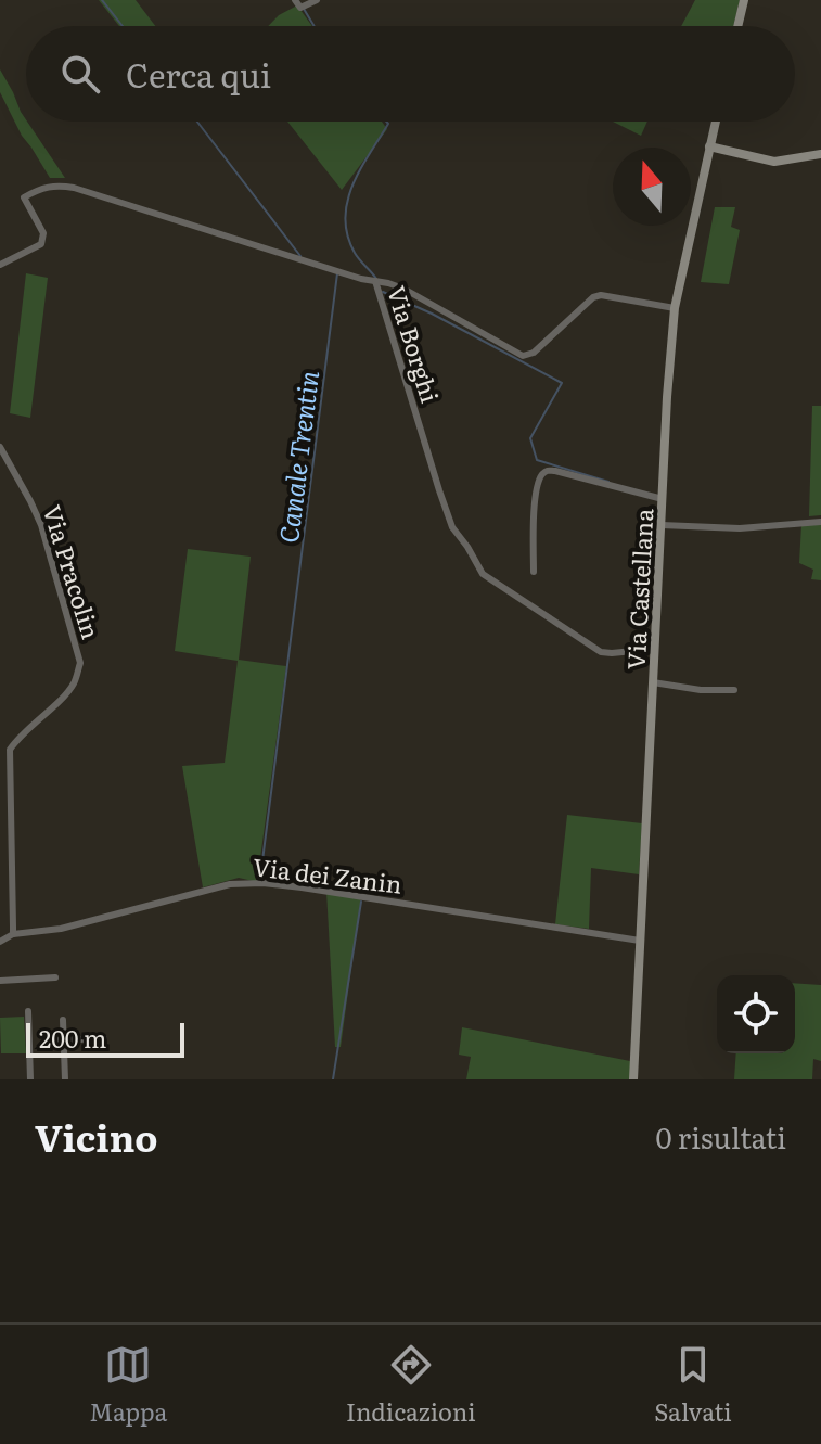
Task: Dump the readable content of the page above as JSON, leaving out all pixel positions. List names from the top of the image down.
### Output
{
  "streets": {
    "main road": ["Via Castellana"],
    "street": ["Via Borghi", "Via Pracolin", "Via dei Zanin"]
  },
  "crossings": [
    ["Via Borghi", "Via Castellana"],
    ["Via Pracolin", "Via dei Zanin"],
    ["Via Castellana", "Via dei Zanin"]
  ],
  "water": ["Canale Trentin"],
  "scale_bar": "200 m",
  "north": "top",
  "page": {
    "search": "Cerca qui",
    "scale": "200 m",
    "heading": ["Vicino", "0 risultati"],
    "nav": ["Mappa", "Indicazioni", "Salvati"]
  }
}
